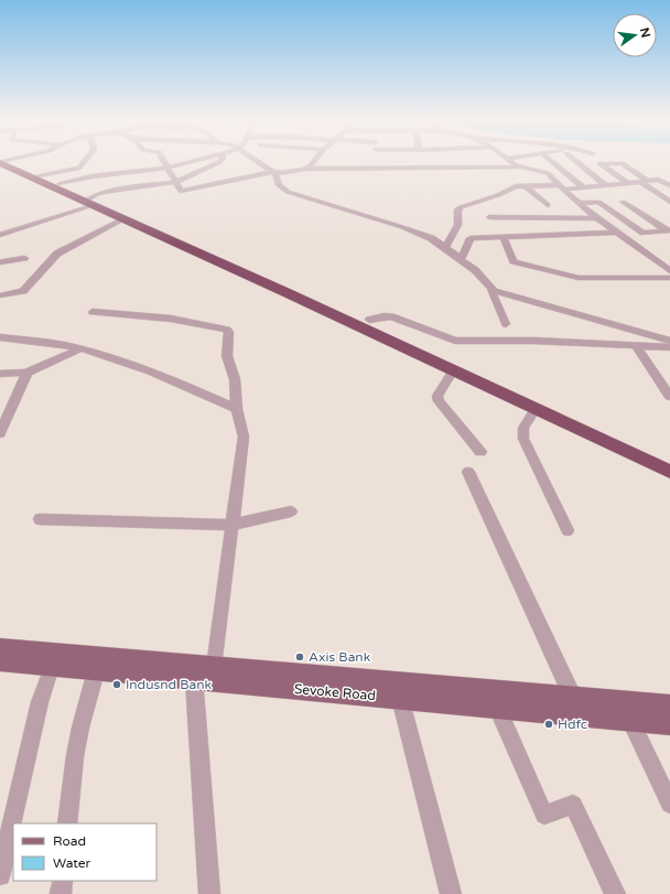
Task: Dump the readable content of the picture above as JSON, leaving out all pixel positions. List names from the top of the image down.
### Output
{
  "streets": {
    "main road": ["Sevoke Road"]
  },
  "places": ["Axis Bank", "Indusnd Bank", "Hdfc"],
  "legend": ["Road", "Water"],
  "north": "right"
}
